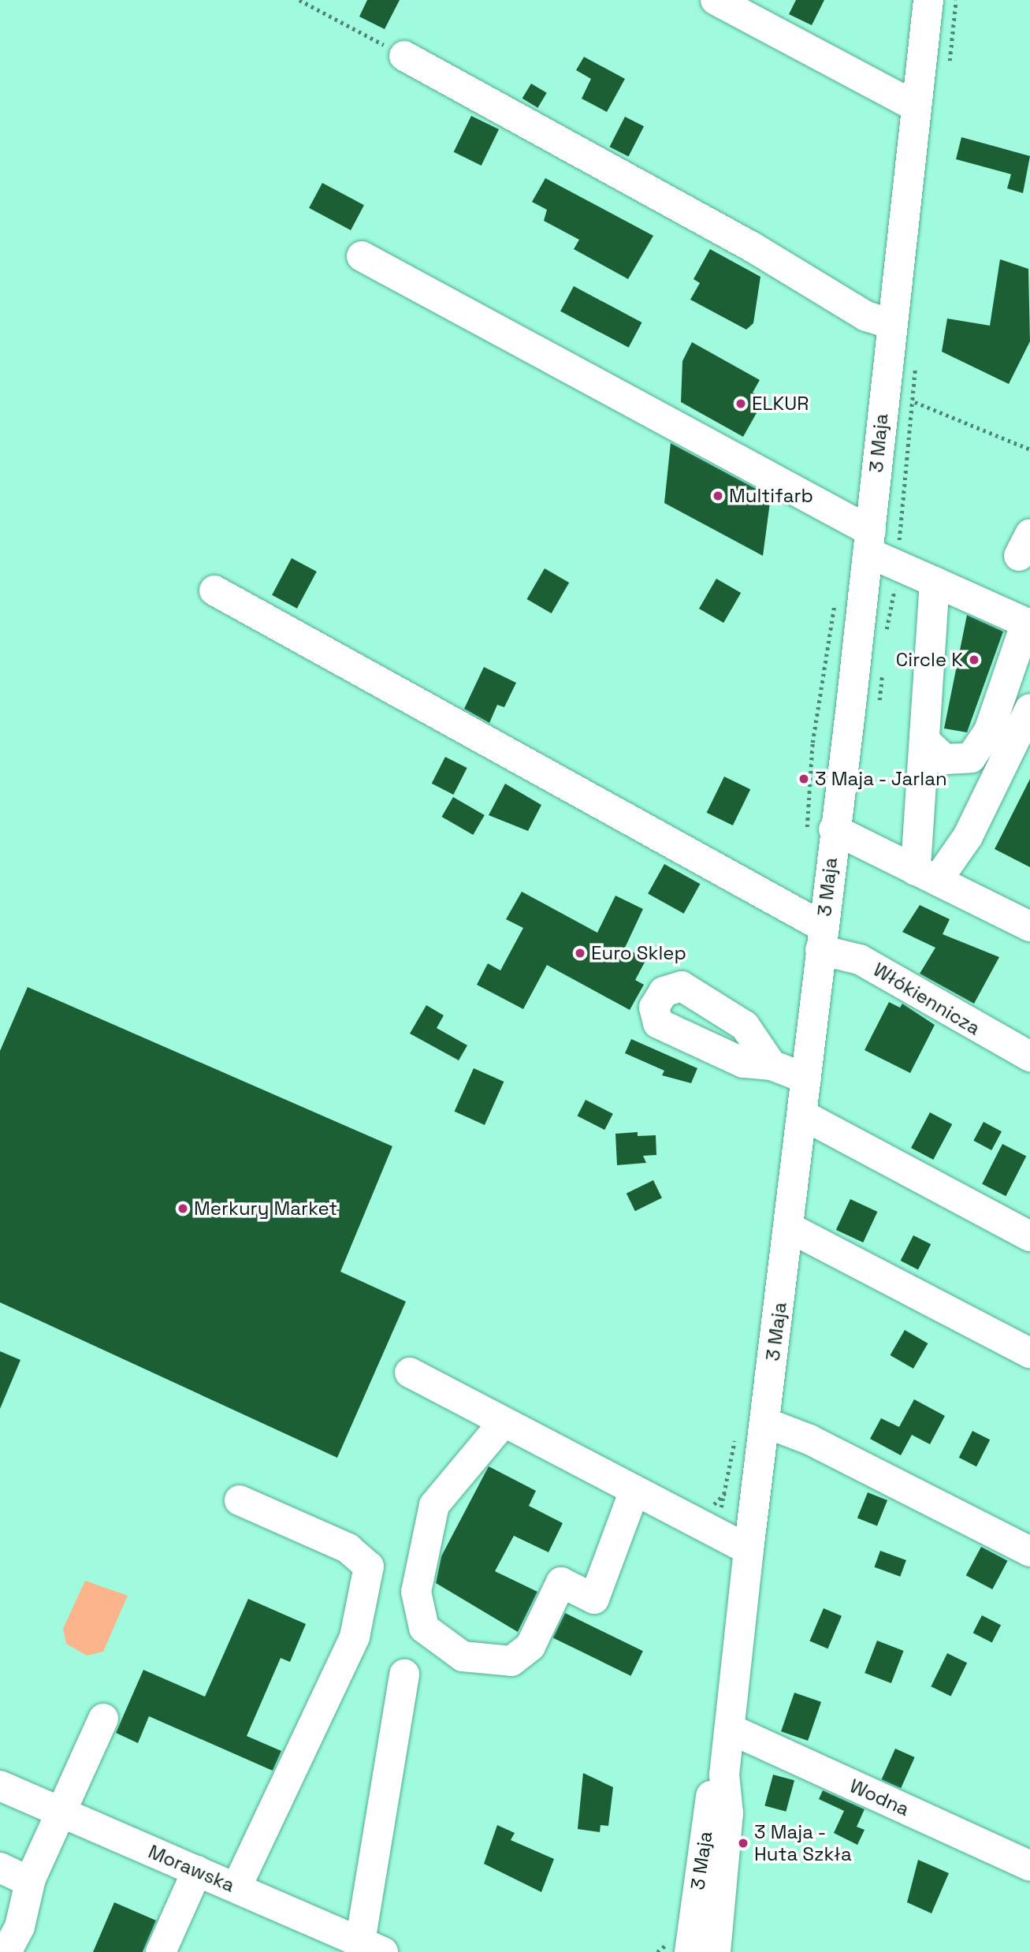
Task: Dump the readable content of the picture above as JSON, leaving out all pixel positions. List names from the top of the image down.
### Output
{
  "streets": {
    "street": [
      "3 Maja",
      "Włókiennicza",
      "Wodna",
      "Morawska"
    ]
  },
  "crossings": [
    ["3 Maja", "Włókiennicza"],
    ["3 Maja", "Wodna"]
  ],
  "places": [
    "ELKUR",
    "Multifarb",
    "Circle K",
    "3 Maja - Jarlan",
    "Euro Sklep",
    "Merkury Market",
    "3 Maja - Huta Szkła"
  ]
}
